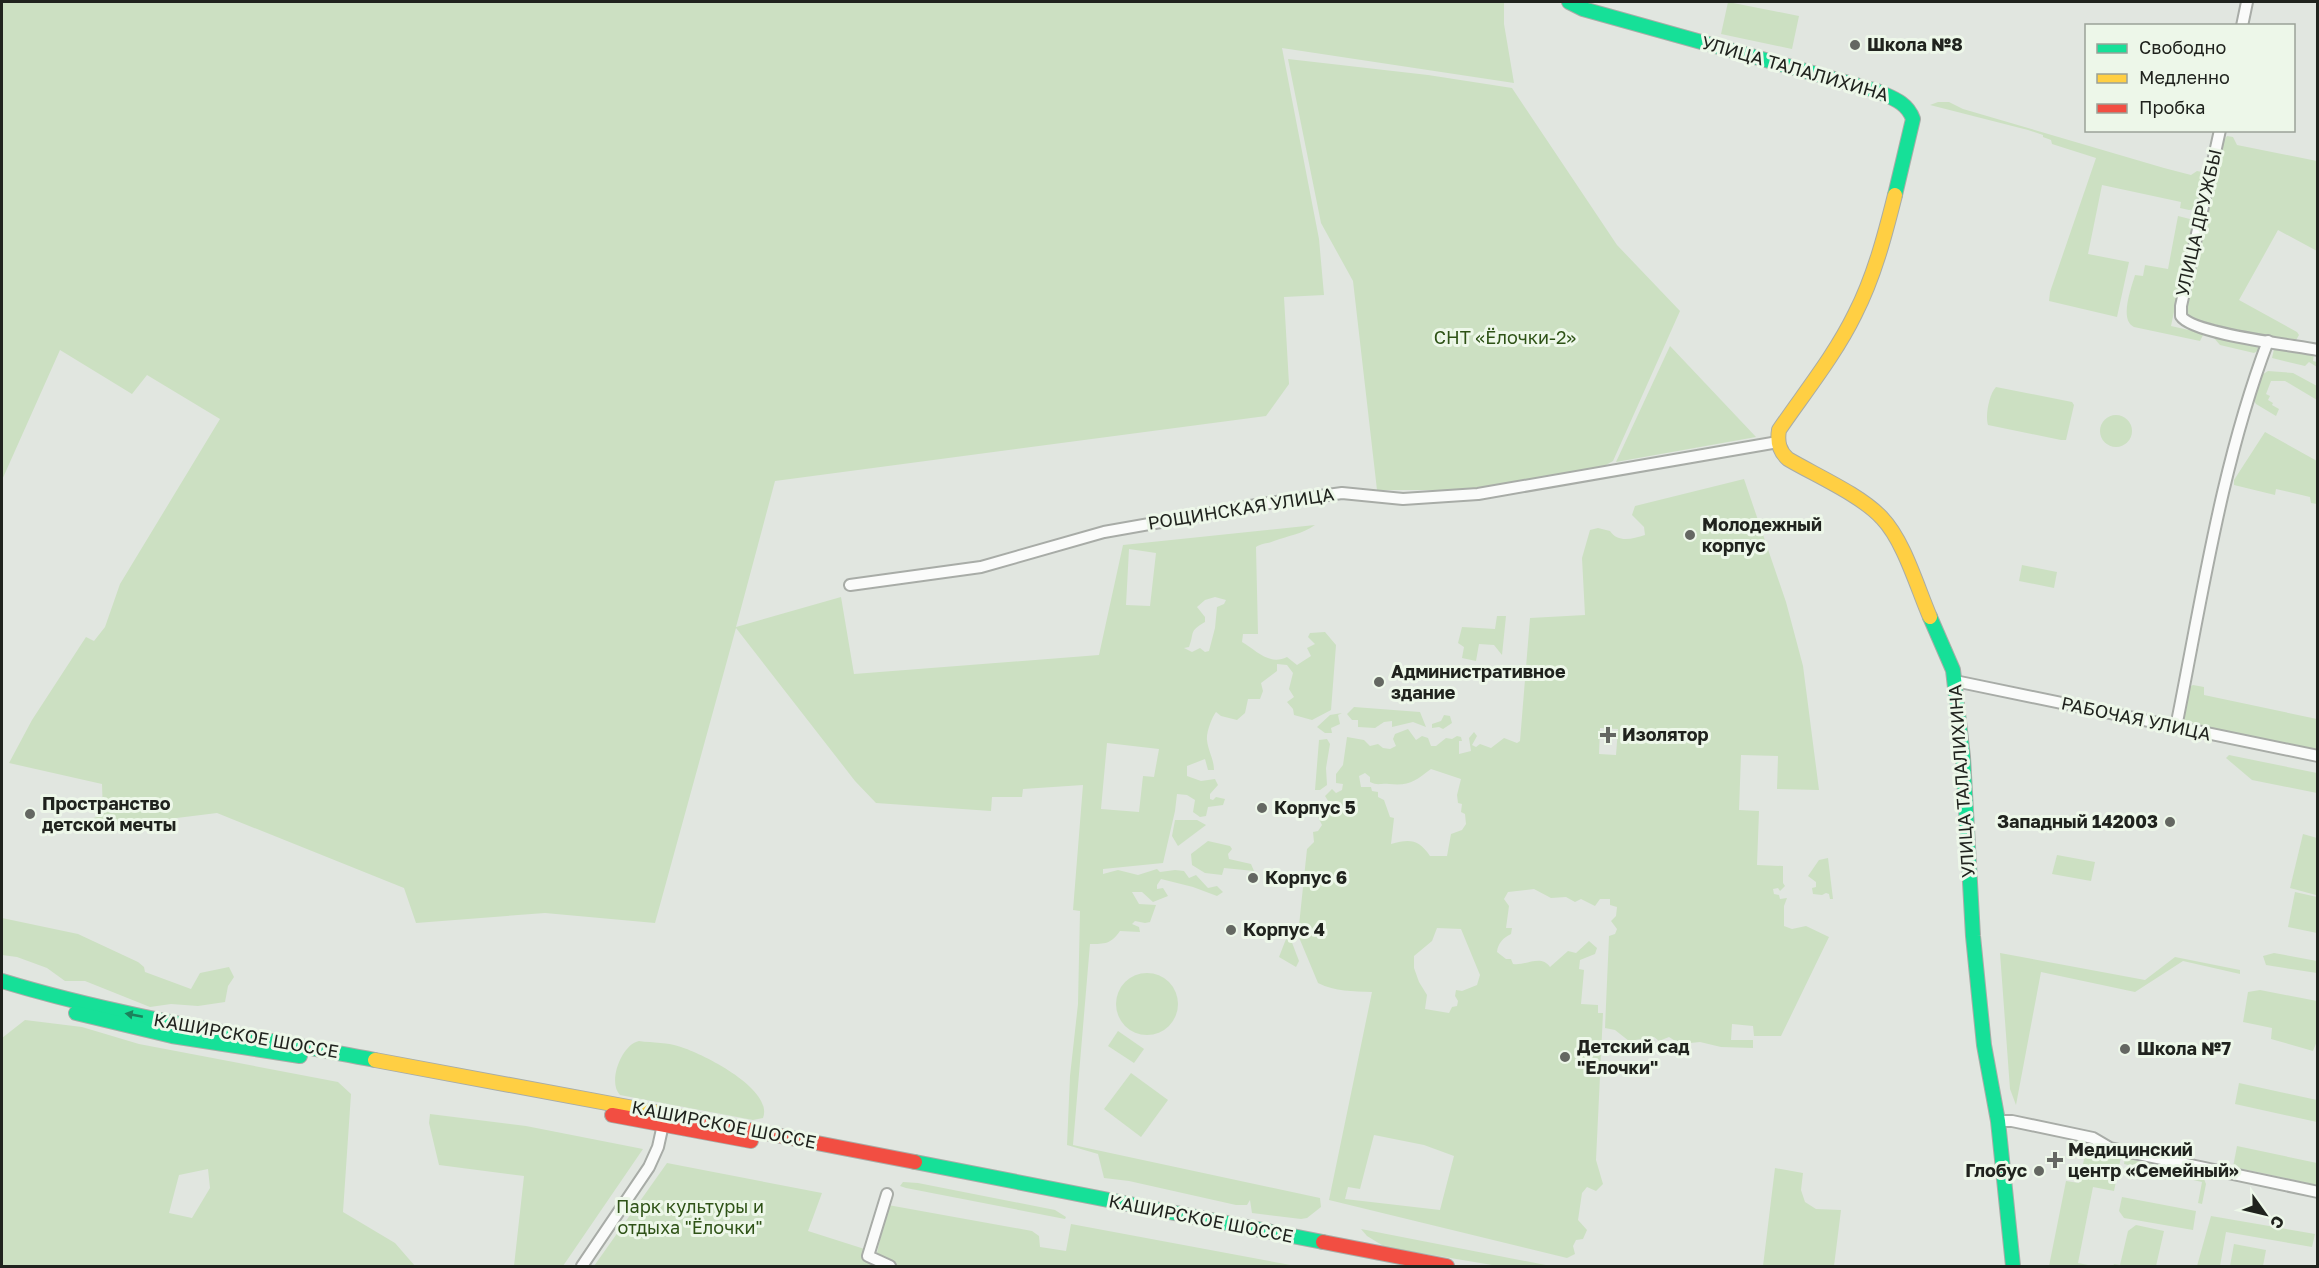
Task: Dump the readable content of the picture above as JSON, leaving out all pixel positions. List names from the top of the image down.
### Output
{
  "streets": {
    "main road": ["УЛИЦА ТАЛАЛИХИНА", "КАШИРСКОЕ ШОССЕ"],
    "street": ["УЛИЦА ДРУЖБЫ", "РОЩИНСКАЯ УЛИЦА", "РАБОЧАЯ УЛИЦА"]
  },
  "crossings": [
    ["УЛИЦА ТАЛАЛИХИНА", "РОЩИНСКАЯ УЛИЦА"],
    ["УЛИЦА ТАЛАЛИХИНА", "РАБОЧАЯ УЛИЦА"]
  ],
  "parks": ["СНТ «Ёлочки-2»", "Парк культуры и отдыха \"Ёлочки\""],
  "places": {
    "other": [
      "Школа №8",
      "Молодежный корпус",
      "Административное здание",
      "Корпус 5",
      "Пространство детской мечты",
      "Западный 142003",
      "Корпус 6",
      "Корпус 4",
      "Школа №7",
      "Детский сад \"Елочки\"",
      "Глобус"
    ],
    "health": ["Изолятор", "Медицинский центр «Семейный»"]
  },
  "legend": ["Свободно", "Медленно", "Пробка"],
  "north": "bottom right"
}
